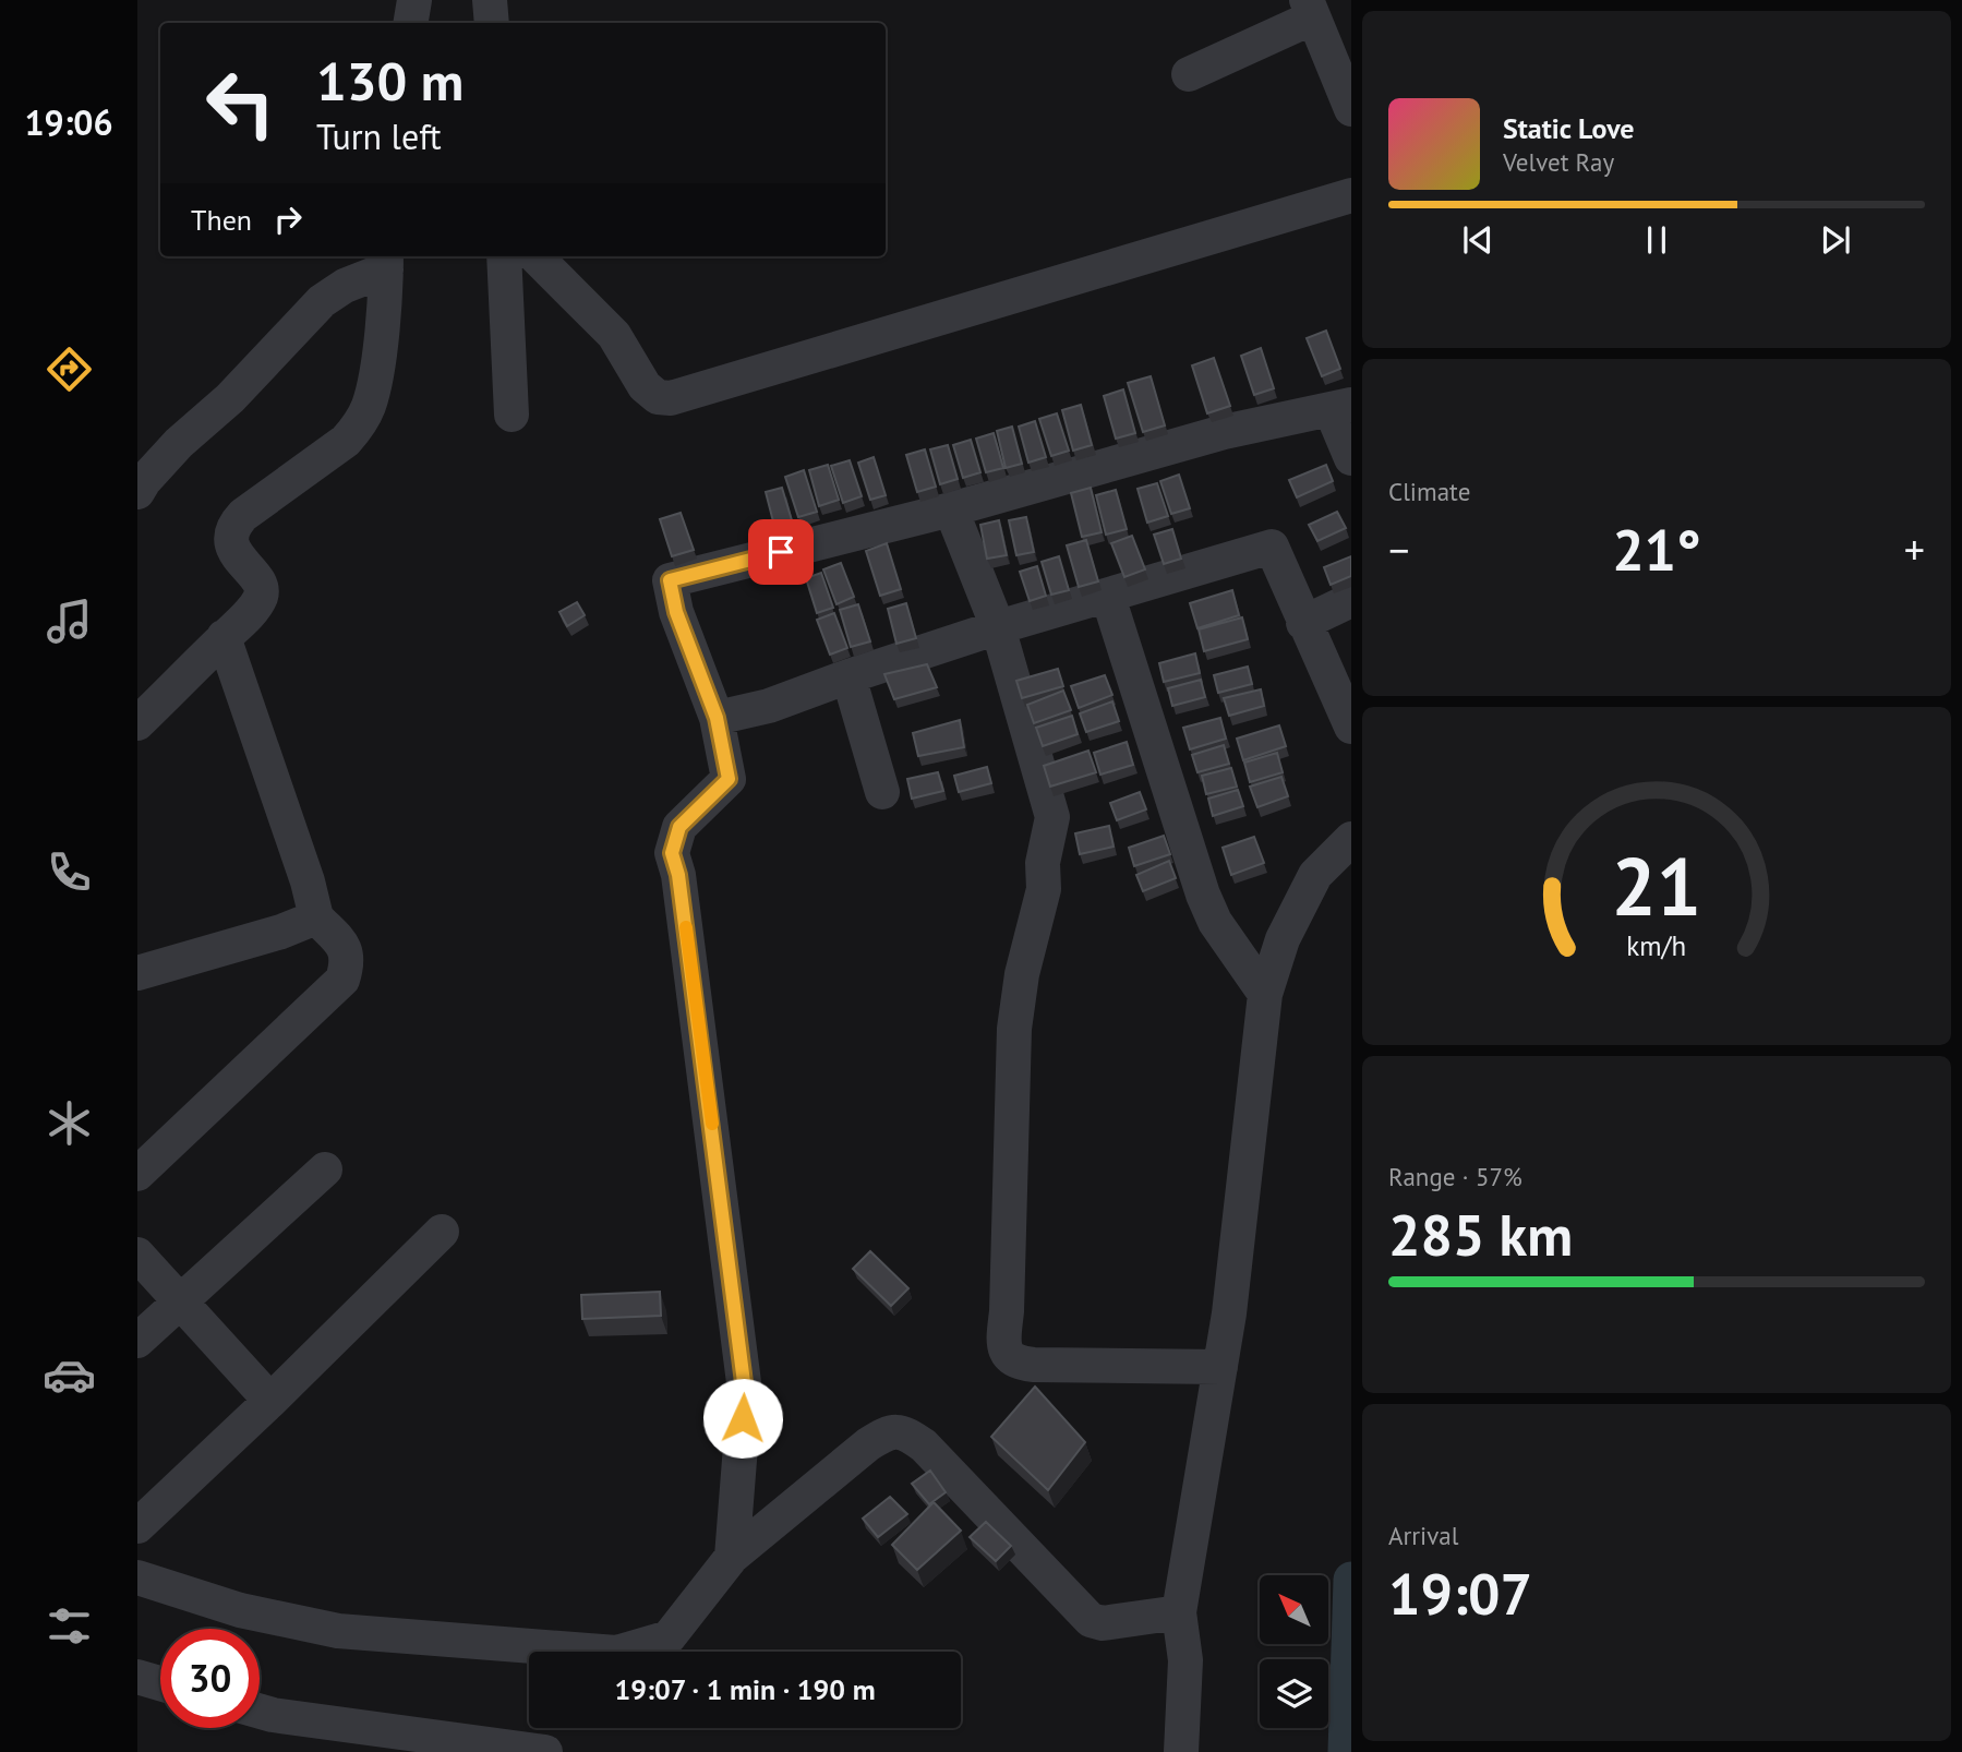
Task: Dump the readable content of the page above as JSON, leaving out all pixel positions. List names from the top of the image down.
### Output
{
  "north": "top left",
  "page": {
    "tabs": "19:06",
    "turn": ["130 m", "Turn left"],
    "song": ["Static Love", "Velvet Ray"],
    "then": "Then",
    "tile": [
      "Climate",
      ["Range · 57%", "285 km"],
      ["Arrival", "19:07"]
    ],
    "heat": ["−", "21°", "+"],
    "limit": "30",
    "trip": "19:07 · 1 min · 190 m",
    "gauge": ["21", "km/h"]
  }
}
